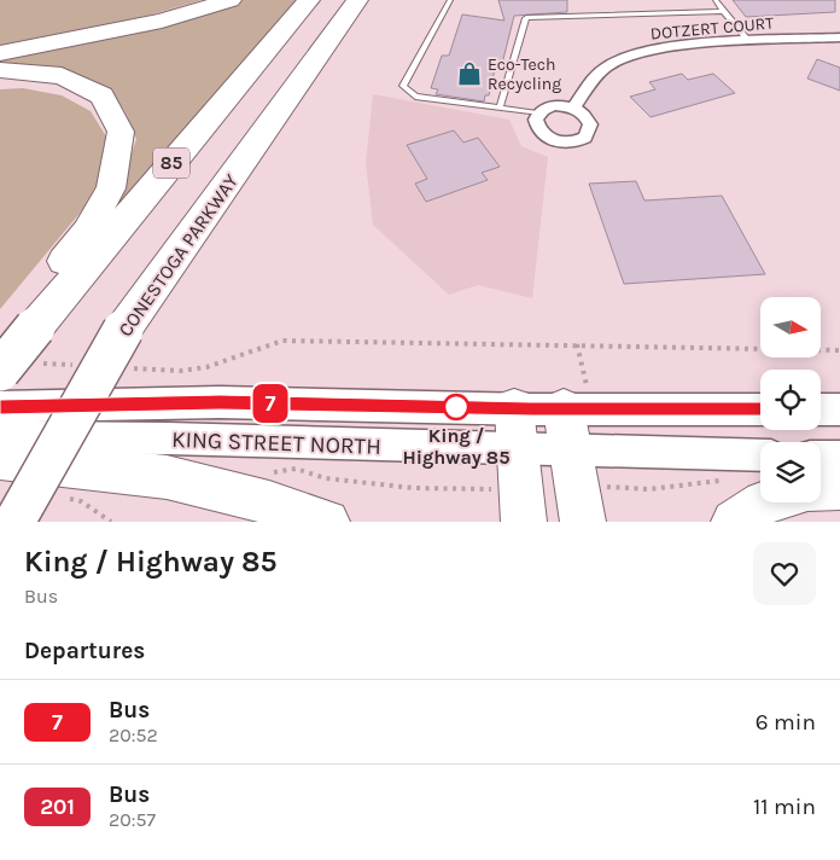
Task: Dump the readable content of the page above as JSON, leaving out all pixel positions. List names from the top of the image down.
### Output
{
  "streets": {
    "highway": ["85", "CONESTOGA PARKWAY"],
    "main road": ["KING STREET NORTH"],
    "street": ["DOTZERT COURT"]
  },
  "places": {
    "shop": ["Eco-Tech Recycling"],
    "other": ["King / Highway 85"]
  },
  "lines": ["bus line 7"],
  "north": "right",
  "page": {
    "on_map": "7",
    "heading": [
      ["King / Highway 85", "Bus"],
      "Departures"
    ],
    "list": [
      {
        "mark": "7",
        "name": "Bus",
        "note": "20:52",
        "value": "6 min"
      },
      {
        "mark": "201",
        "name": "Bus",
        "note": "20:57",
        "value": "11 min"
      }
    ]
  }
}
